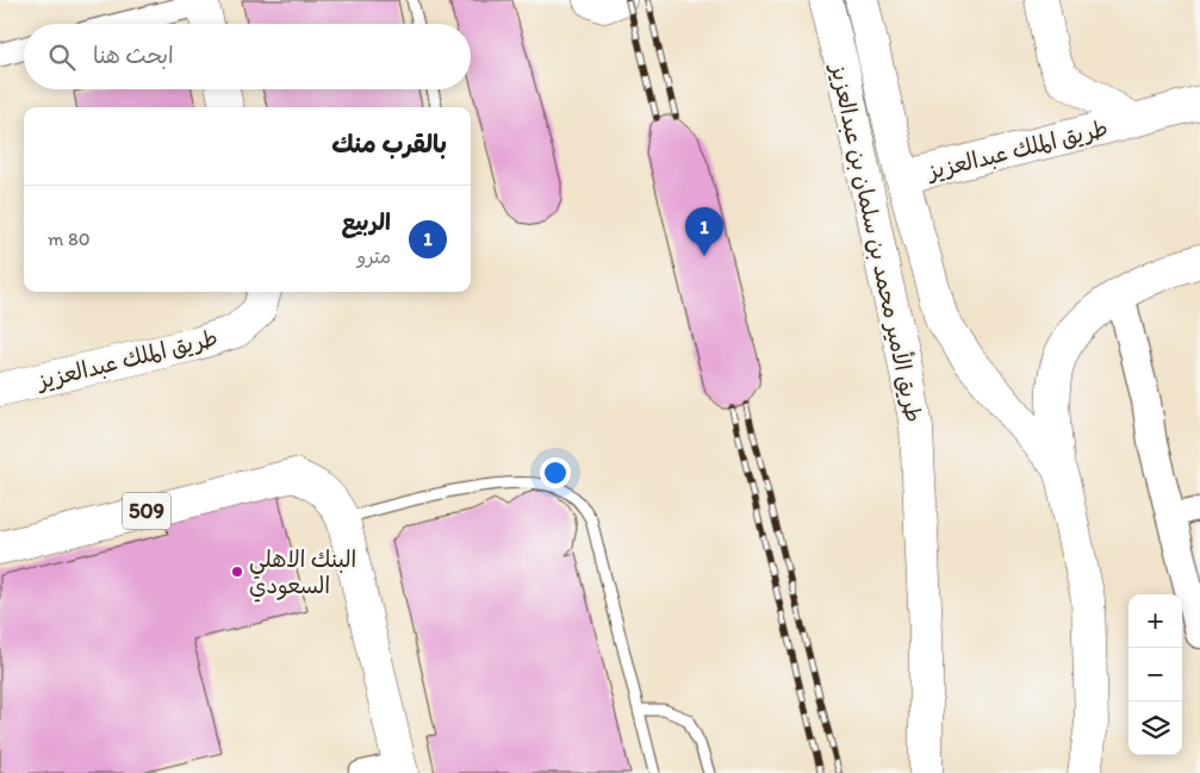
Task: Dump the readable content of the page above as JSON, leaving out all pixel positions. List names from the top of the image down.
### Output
{
  "streets": {
    "main road": ["طريق الملك عبدالعزيز", "طريق الأمير محمد بن سلمان بن عبدالعزيز", "509"]
  },
  "crossings": [
    ["طريق الملك عبدالعزيز", "طريق الأمير محمد بن سلمان بن عبدالعزيز"]
  ],
  "places": ["البنك الاهلي السعودي"],
  "page": {
    "search": "ابحث هنا",
    "heading": "بالقرب منك",
    "list": [
      {
        "mark": "1",
        "name": "الربيع",
        "note": "مترو",
        "value": "80 m"
      }
    ],
    "pins": "1",
    "map_buttons": ["+", "−"]
  }
}
